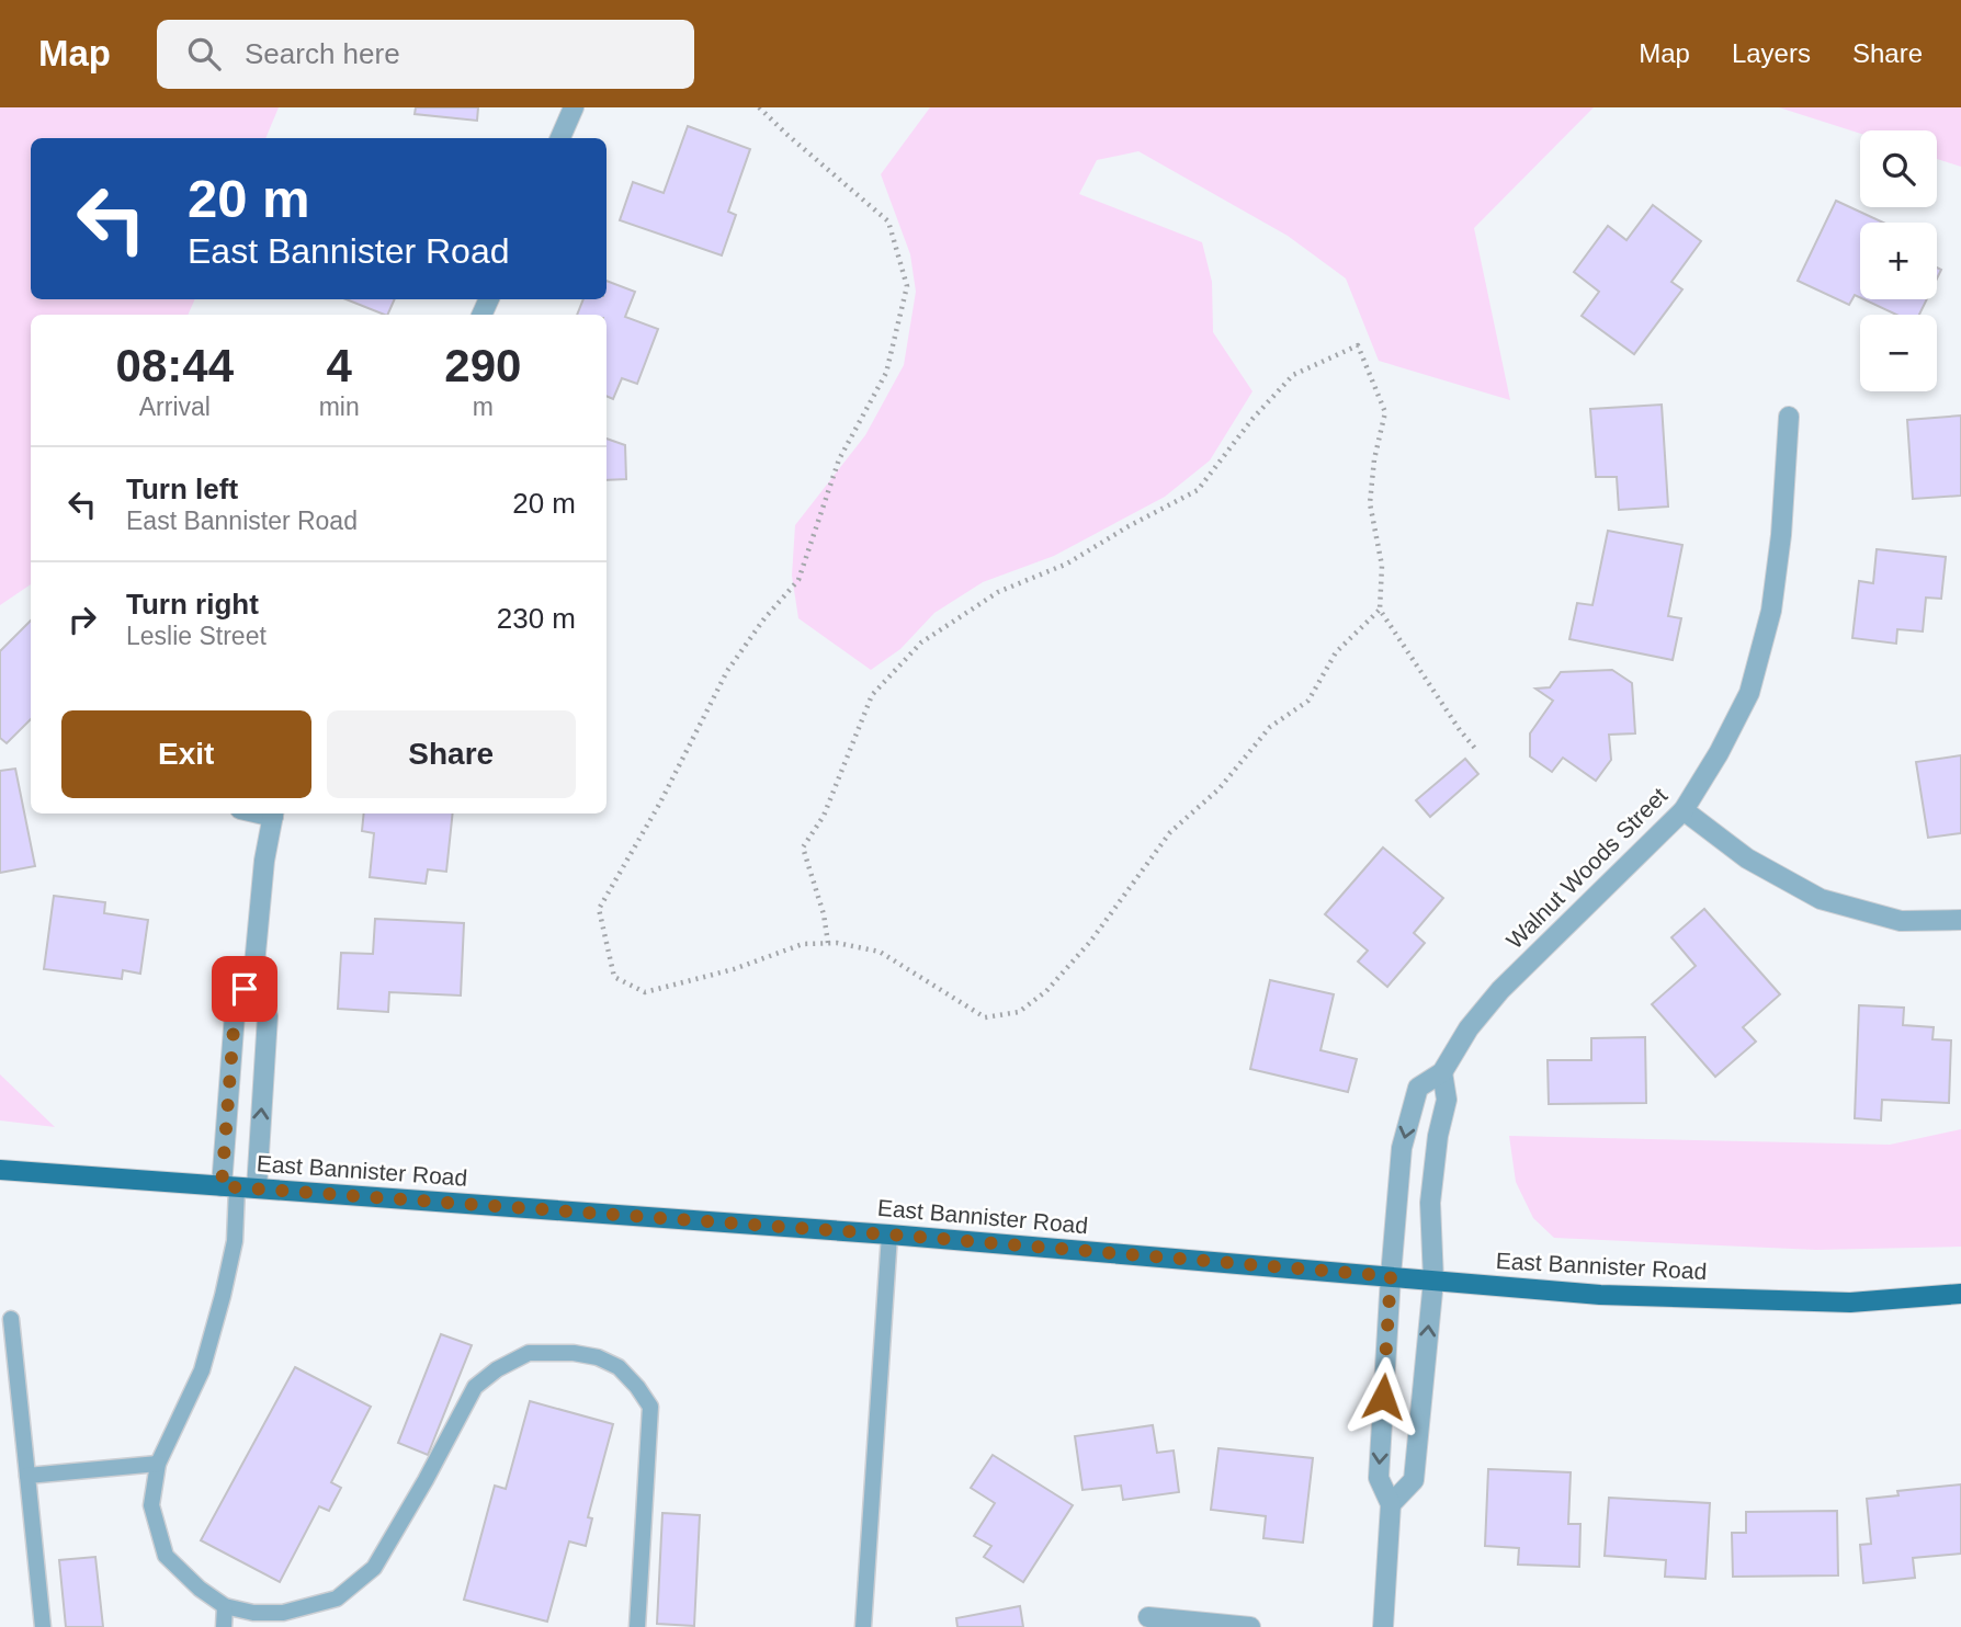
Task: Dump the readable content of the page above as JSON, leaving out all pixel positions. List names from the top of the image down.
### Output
{
  "streets": {
    "main road": ["East Bannister Road"],
    "street": ["Walnut Woods Street"]
  },
  "crossings": [
    ["Walnut Woods Street", "East Bannister Road"]
  ],
  "page": {
    "header": "Map",
    "search": "Search here",
    "nav": ["Map", "Layers", "Share"],
    "map_buttons": ["+", "−"],
    "turn": ["20 m", "East Bannister Road"],
    "eta": [
      "08:44",
      "Arrival",
      "4",
      "min",
      "290",
      "m"
    ],
    "list": [
      {
        "name": "Turn left",
        "note": "East Bannister Road",
        "value": "20 m"
      },
      {
        "name": "Turn right",
        "note": "Leslie Street",
        "value": "230 m"
      }
    ],
    "buttons": ["Exit", "Share"]
  }
}
